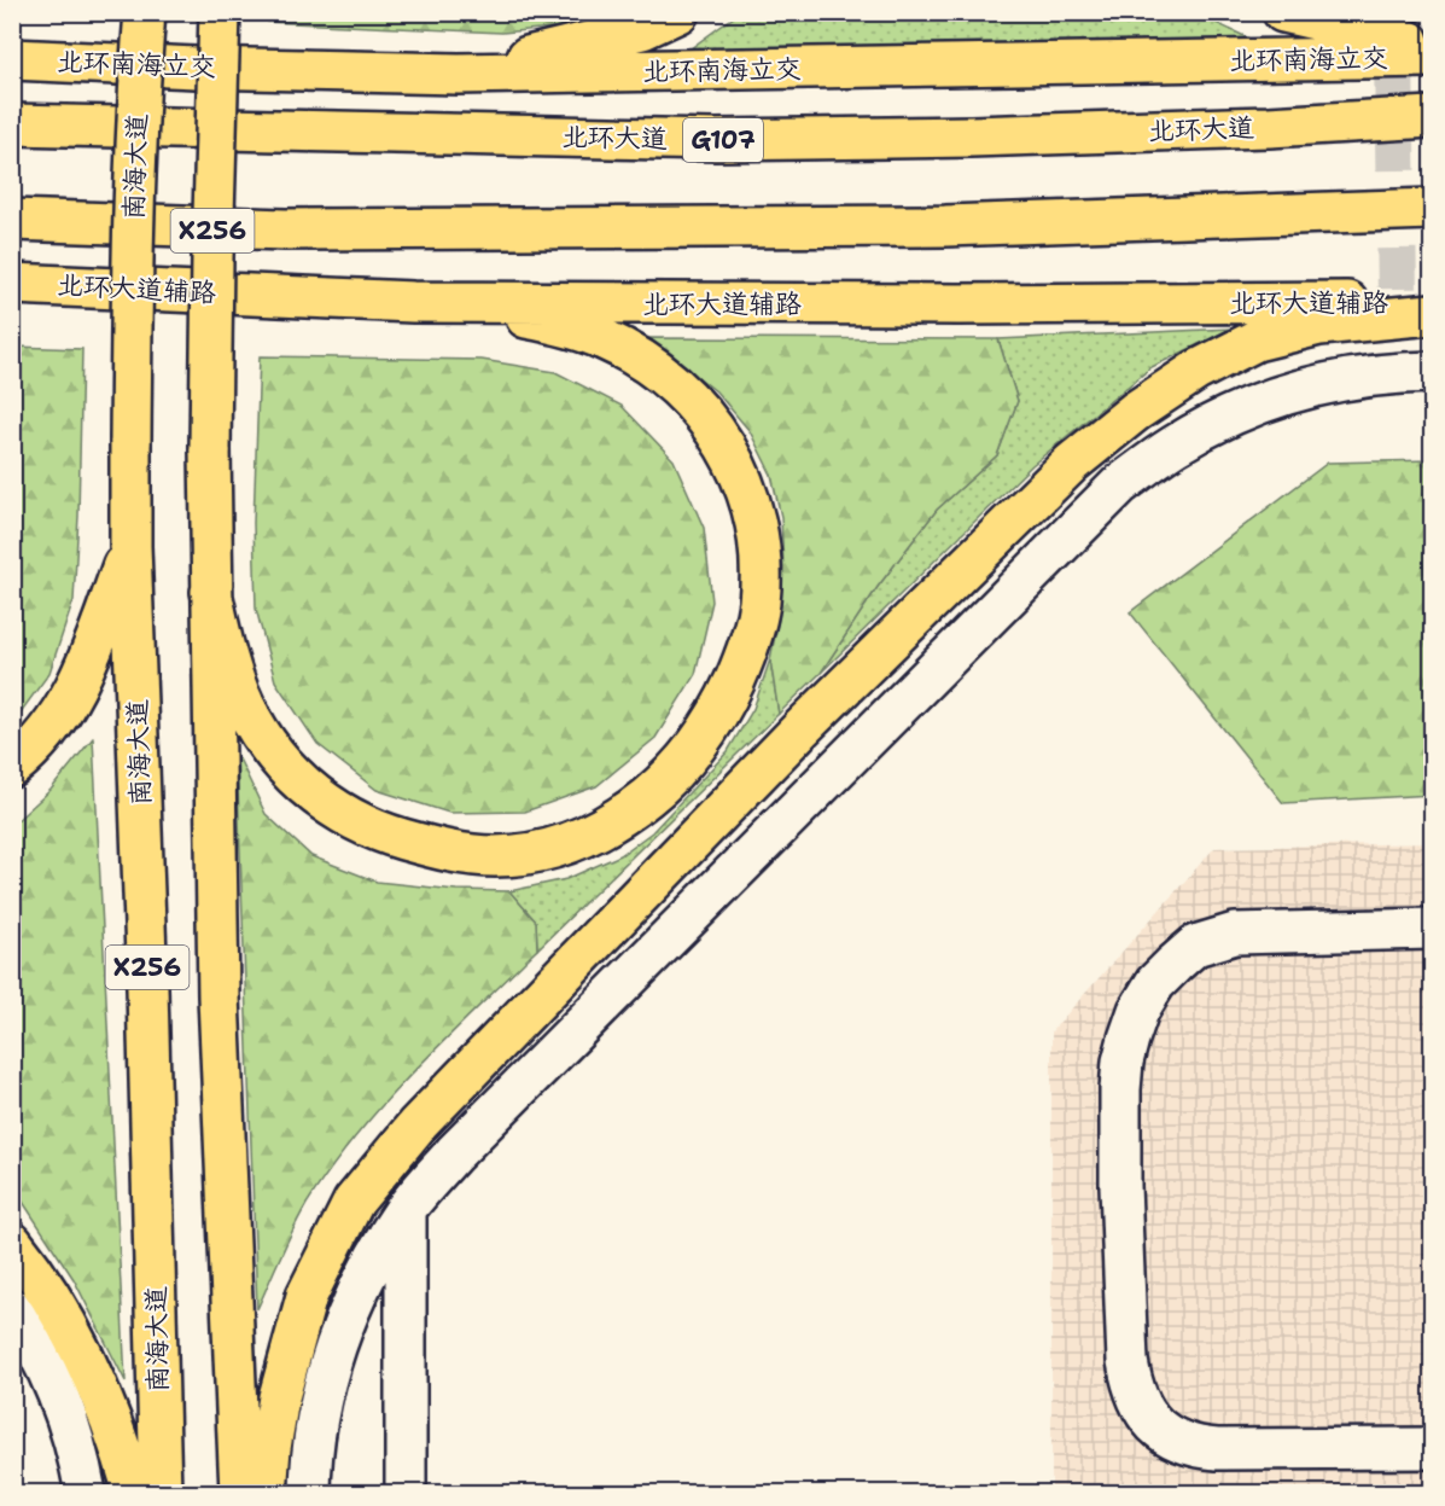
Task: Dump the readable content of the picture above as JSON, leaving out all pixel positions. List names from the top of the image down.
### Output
{
  "streets": {
    "main road": [
      "北环南海立交",
      "北环大道",
      "G107",
      "南海大道",
      "X256",
      "北环大道辅路"
    ]
  }
}
